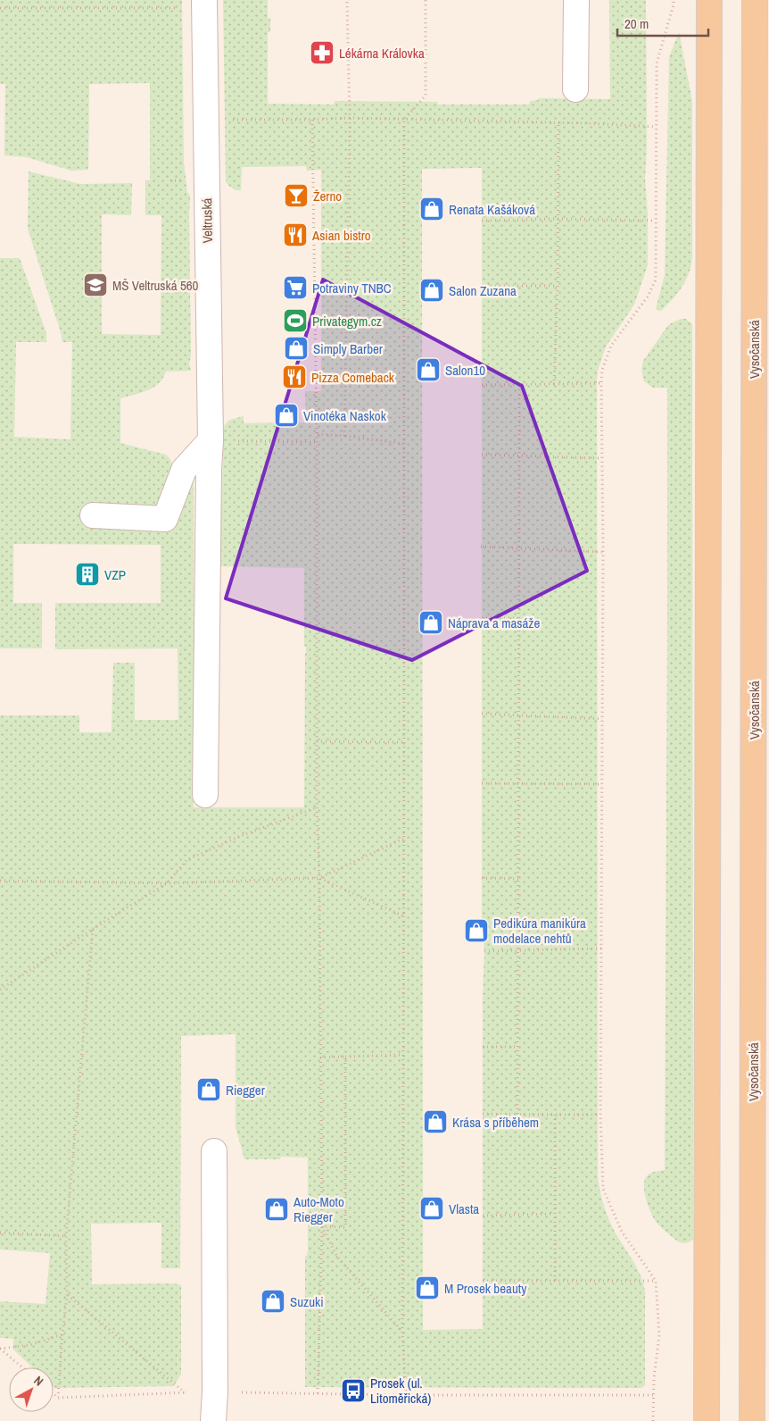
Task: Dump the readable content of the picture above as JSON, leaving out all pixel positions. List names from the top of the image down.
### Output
{
  "streets": {
    "main road": ["Vysočanská"],
    "street": ["Veltruská"]
  },
  "places": {
    "pharmacy": ["Lékárna Královka"],
    "bar": ["Žerno"],
    "shop": [
      "Renata Kašáková",
      "Salon Zuzana",
      "Simply Barber",
      "Salon10",
      "Vinotéka Naskok",
      "Náprava a masáže",
      "Pedikúra manikúra modelace nehtů",
      "Riegger",
      "Krása s příběhem",
      "Vlasta",
      "Auto-Moto Riegger",
      "M Prosek beauty",
      "Suzuki"
    ],
    "restaurant": ["Asian bistro", "Pizza Comeback"],
    "school or university": ["MŠ Veltruská 560"],
    "supermarket": ["Potraviny TNBC"],
    "sports": ["Privategym.cz"],
    "building": ["VZP"],
    "bus stop": ["Prosek (ul. Litoměřická)"]
  },
  "scale_bar": "20 m",
  "north": "top right"
}
